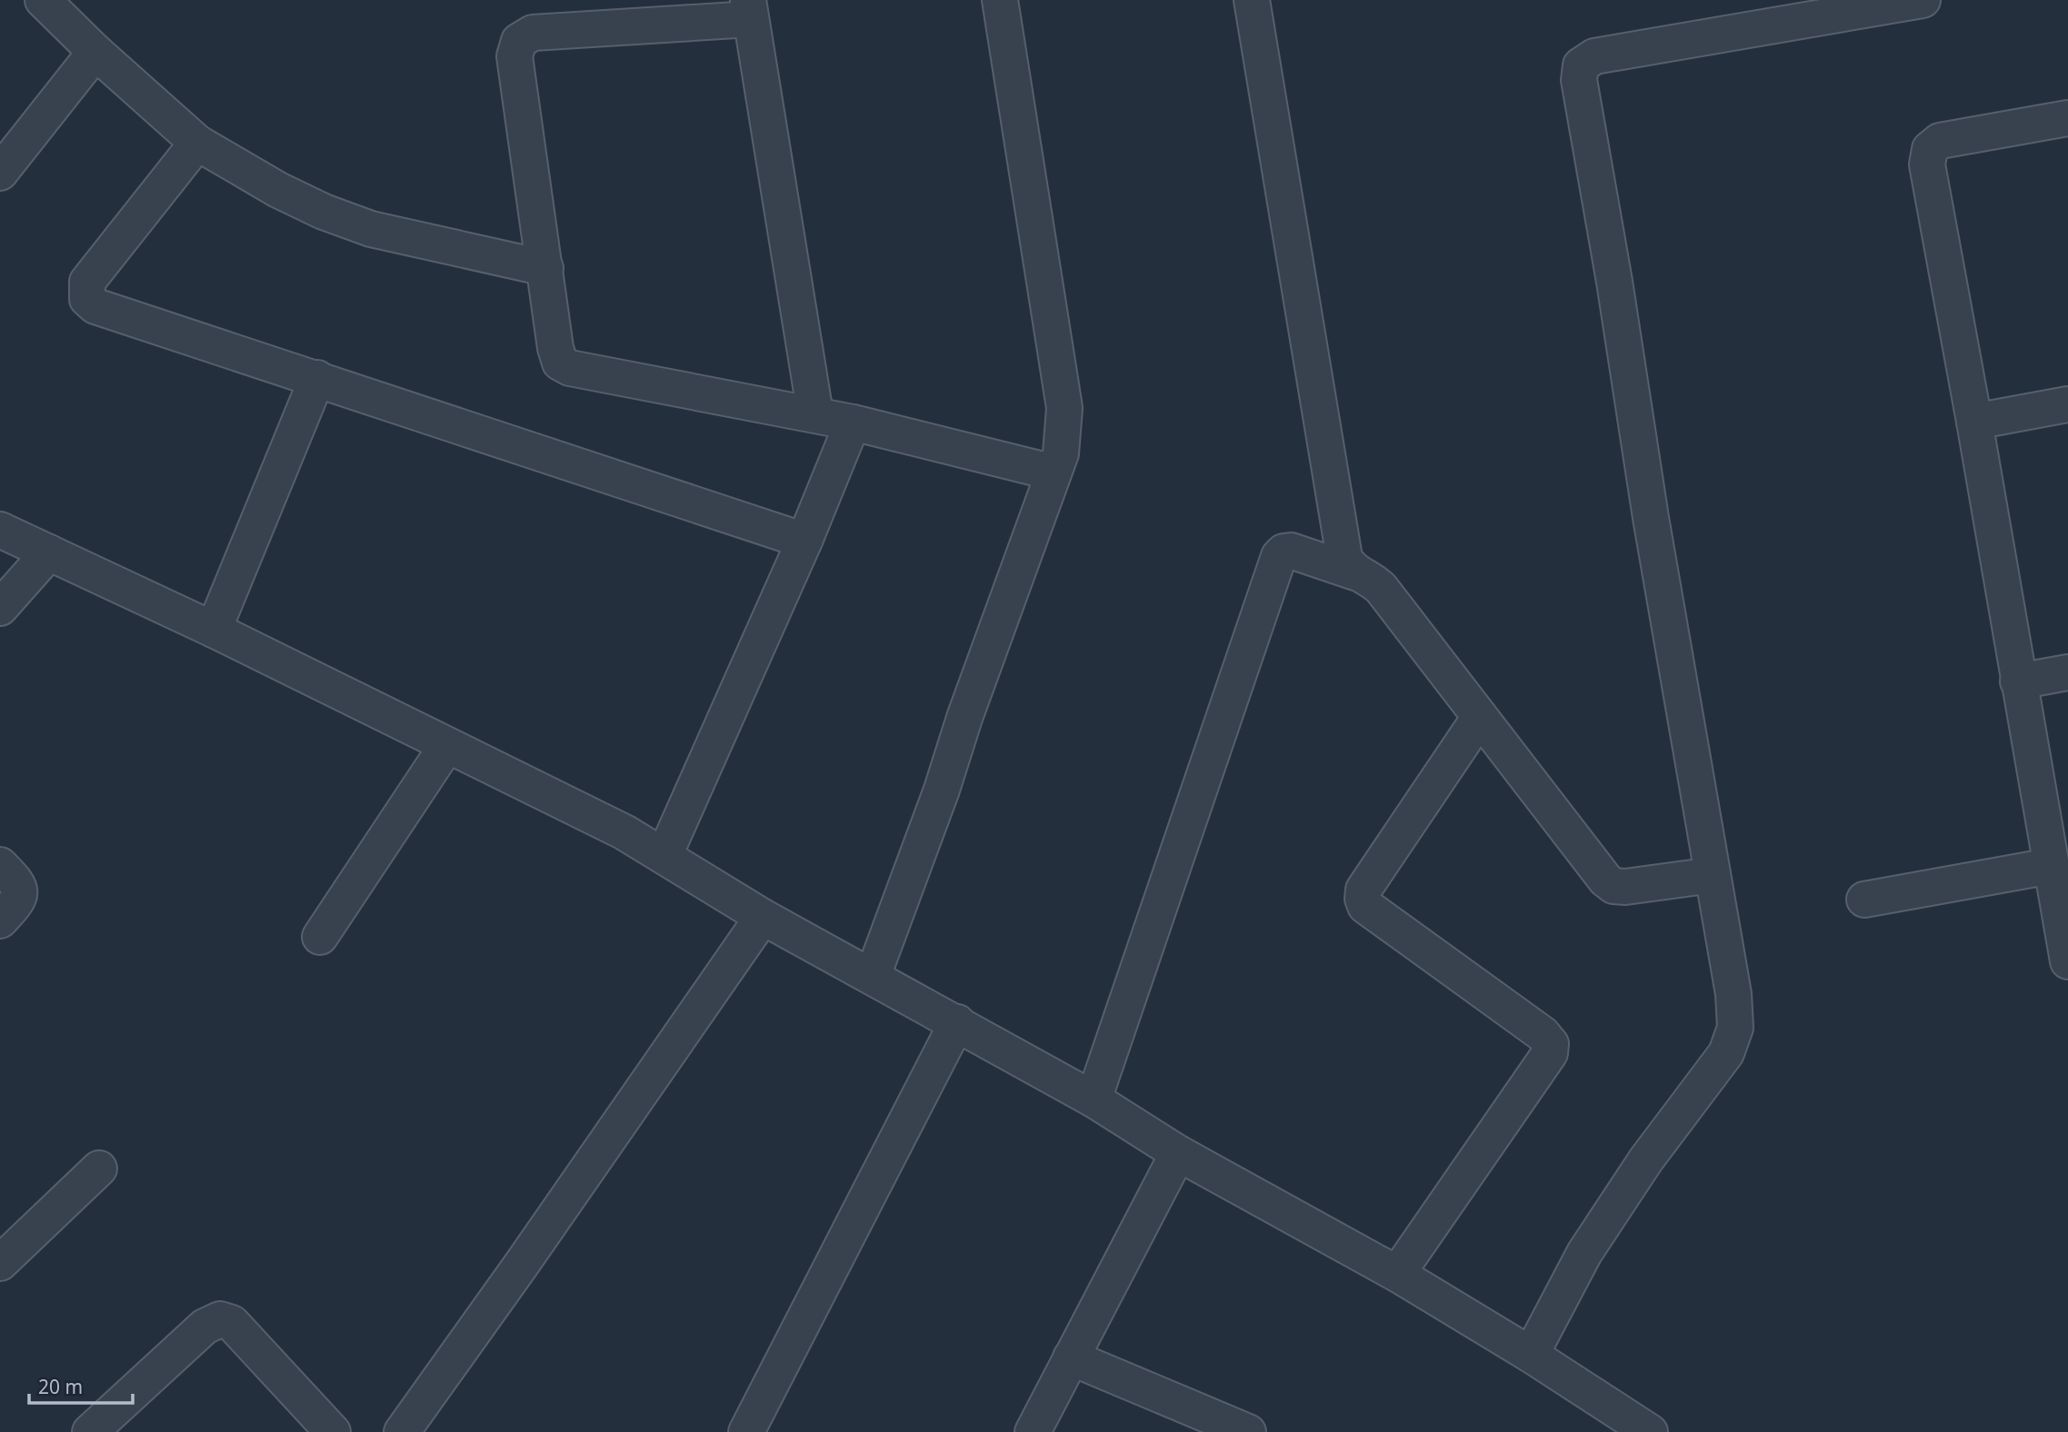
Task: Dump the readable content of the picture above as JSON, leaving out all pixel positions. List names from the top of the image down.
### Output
{
  "scale_bar": "20 m"
}
